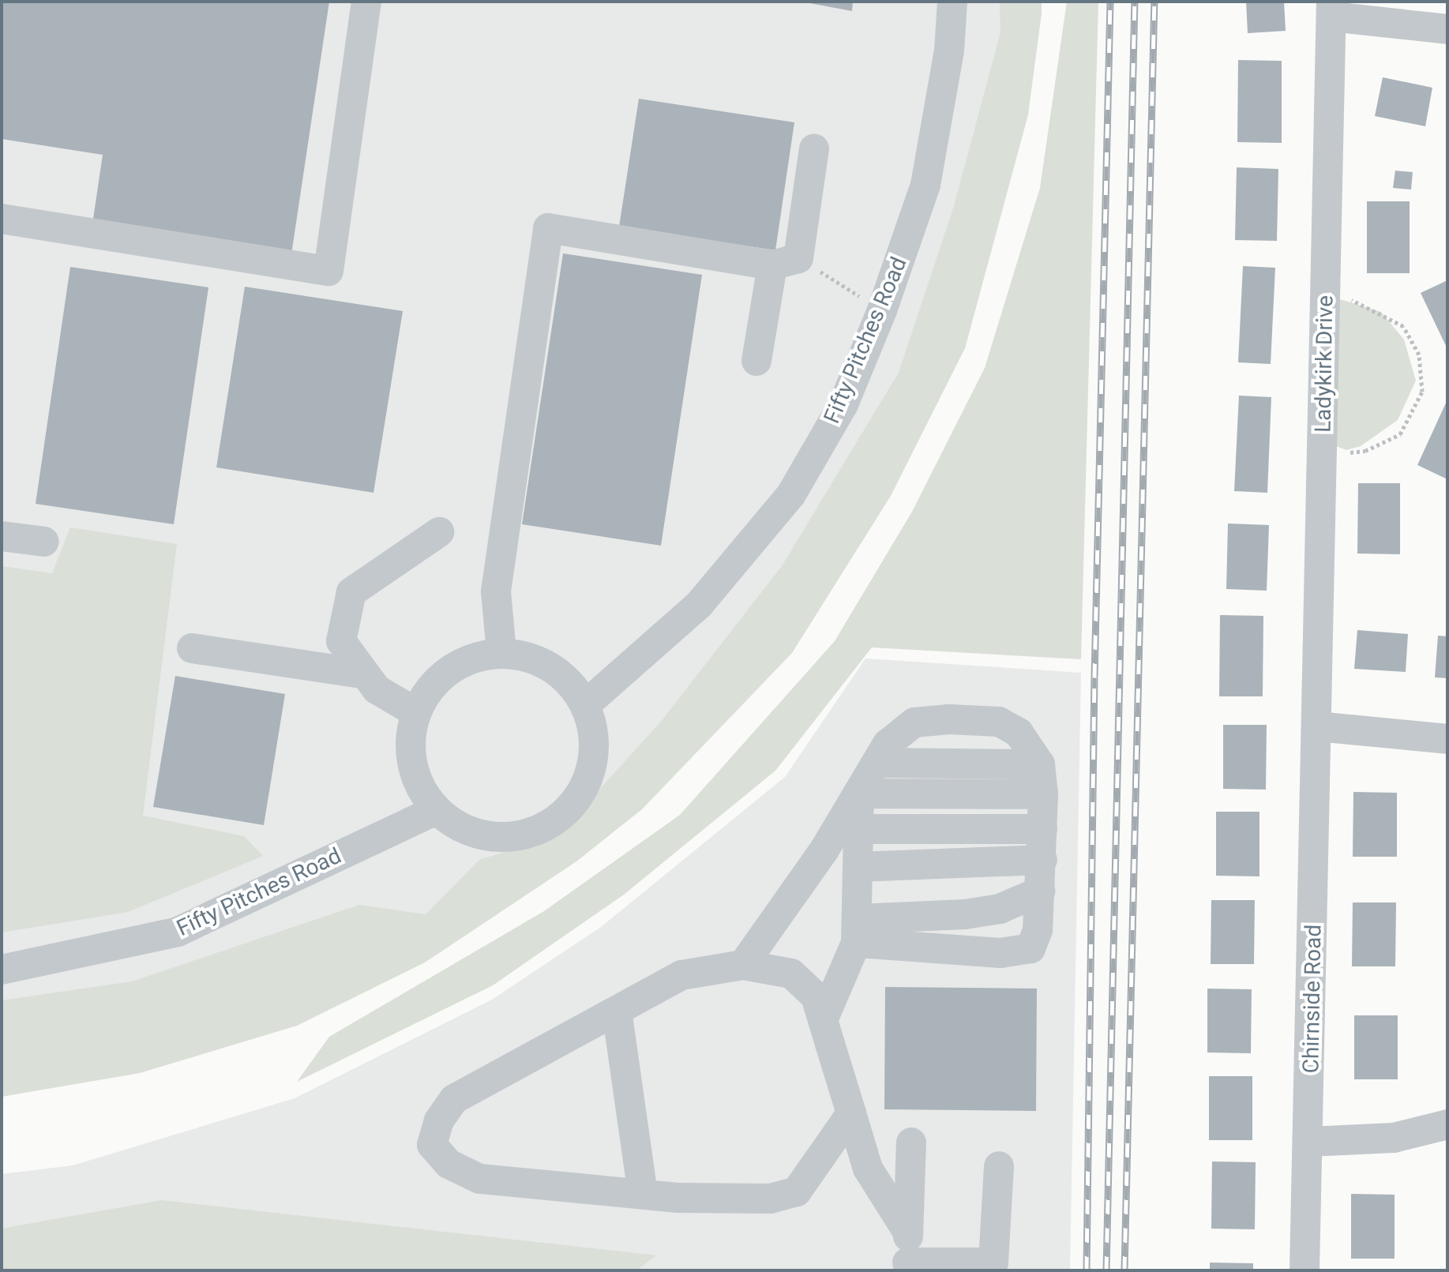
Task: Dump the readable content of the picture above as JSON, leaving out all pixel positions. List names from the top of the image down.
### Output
{
  "streets": {
    "street": ["Fifty Pitches Road", "Ladykirk Drive", "Chirnside Road"]
  },
  "crossings": [
    ["Ladykirk Drive", "Chirnside Road"]
  ]
}
